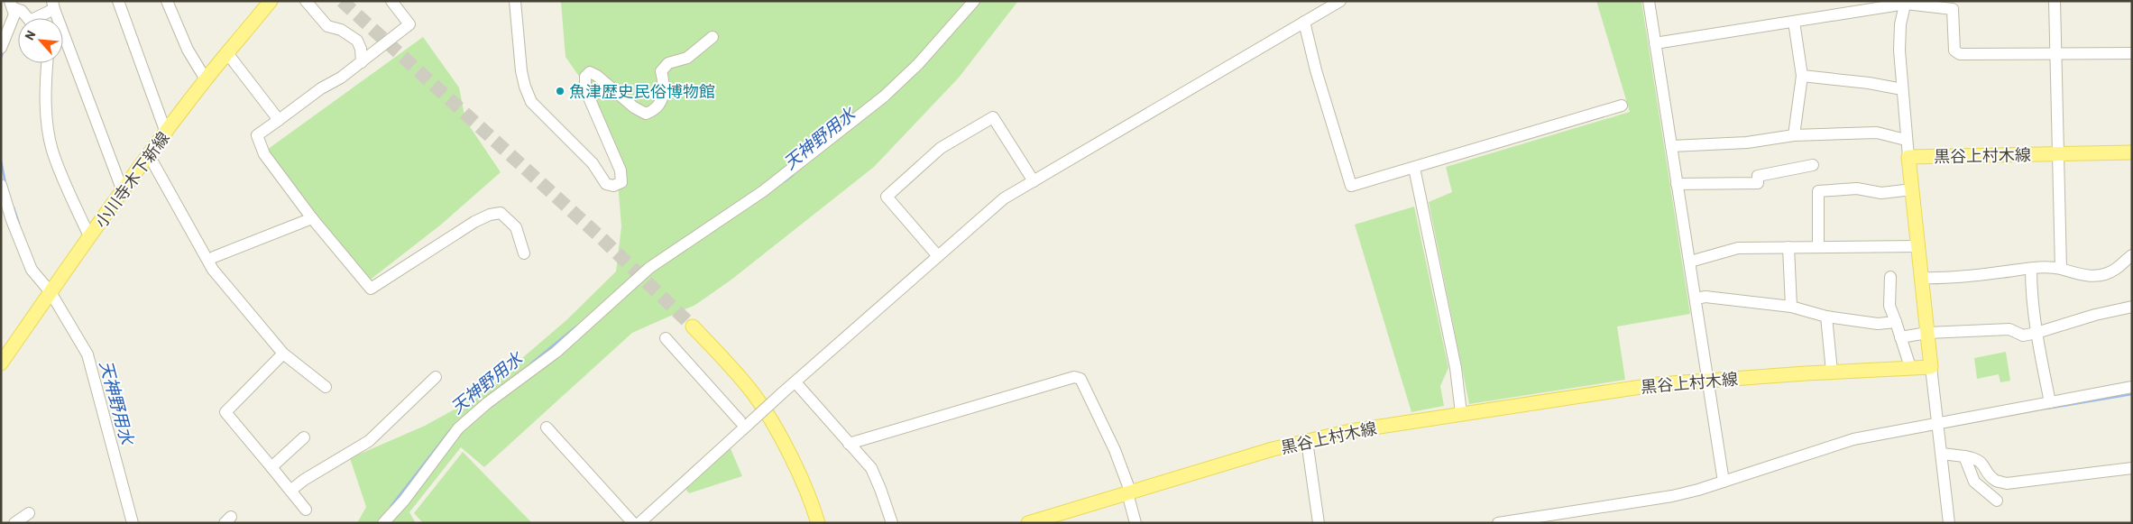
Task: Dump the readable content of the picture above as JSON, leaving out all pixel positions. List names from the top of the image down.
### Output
{
  "streets": {
    "main road": ["黒谷上村木線", "小川寺木下新線"]
  },
  "water": ["天神野用水"],
  "places": ["魚津歴史民俗博物館"],
  "north": "top left"
}
